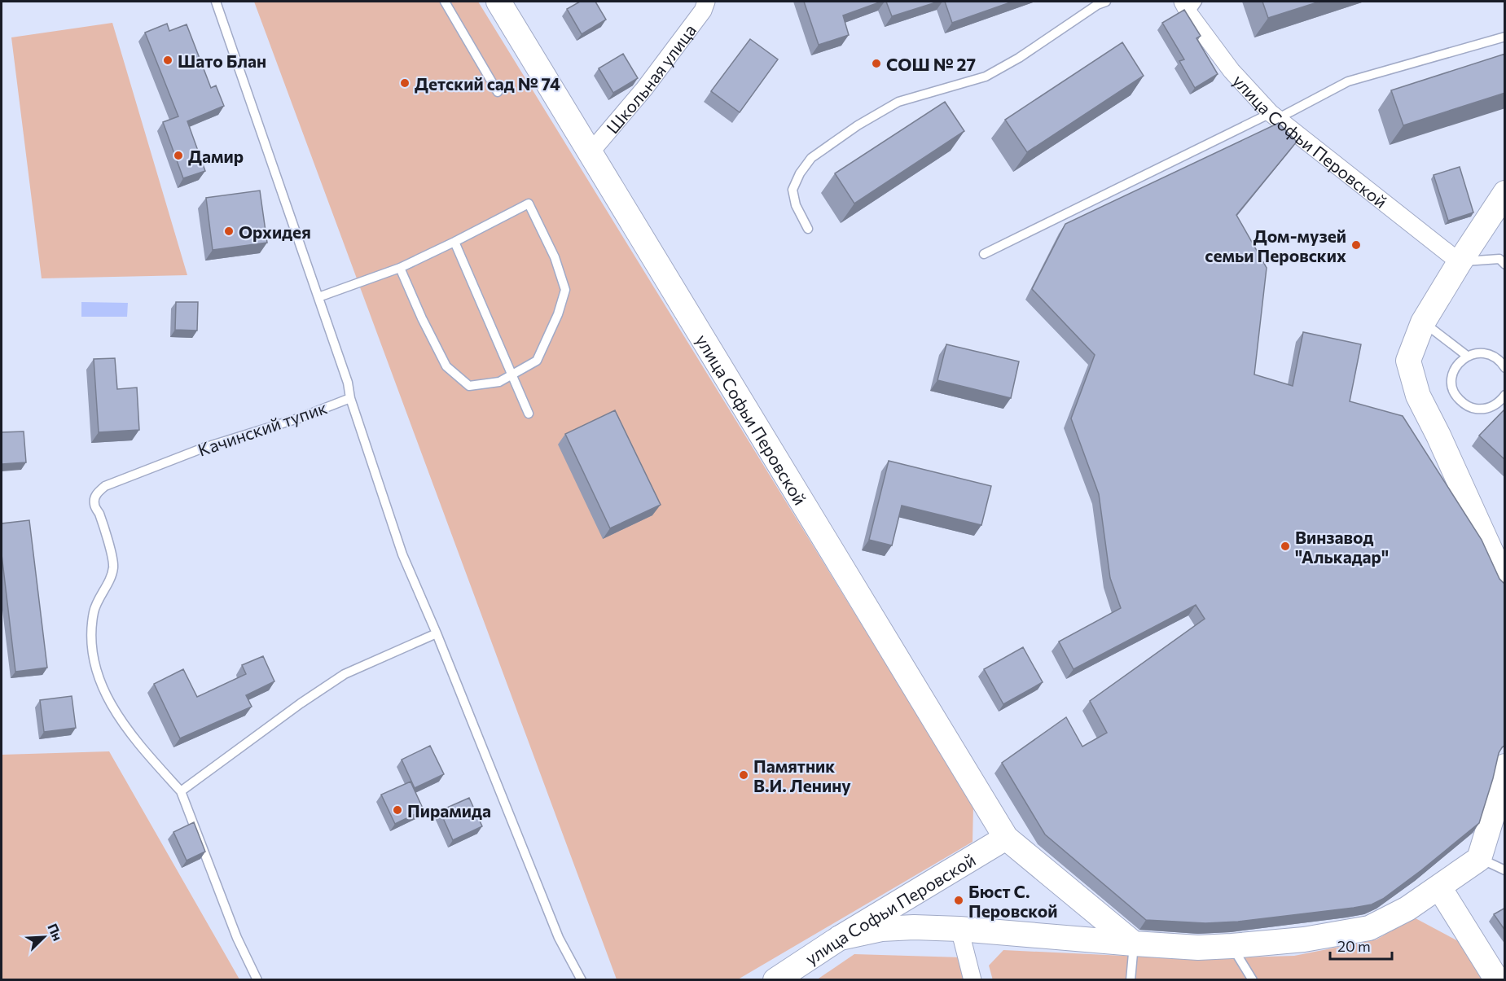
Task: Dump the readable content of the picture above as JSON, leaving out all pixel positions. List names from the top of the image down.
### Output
{
  "streets": {
    "street": ["Школьная улица", "улица Софьи Перовской"],
    "lane": ["Качинский тупик"]
  },
  "crossings": [
    ["Школьная улица", "улица Софьи Перовской"]
  ],
  "places": [
    "Шато Блан",
    "СОШ № 27",
    "Детский сад № 74",
    "Дамир",
    "Орхидея",
    "Дом-музей семьи Перовских",
    "Винзавод \"Алькадар\"",
    "Памятник В.И. Ленину",
    "Пирамида",
    "Бюст С. Перовской"
  ],
  "scale_bar": "20 m",
  "north": "top right"
}
